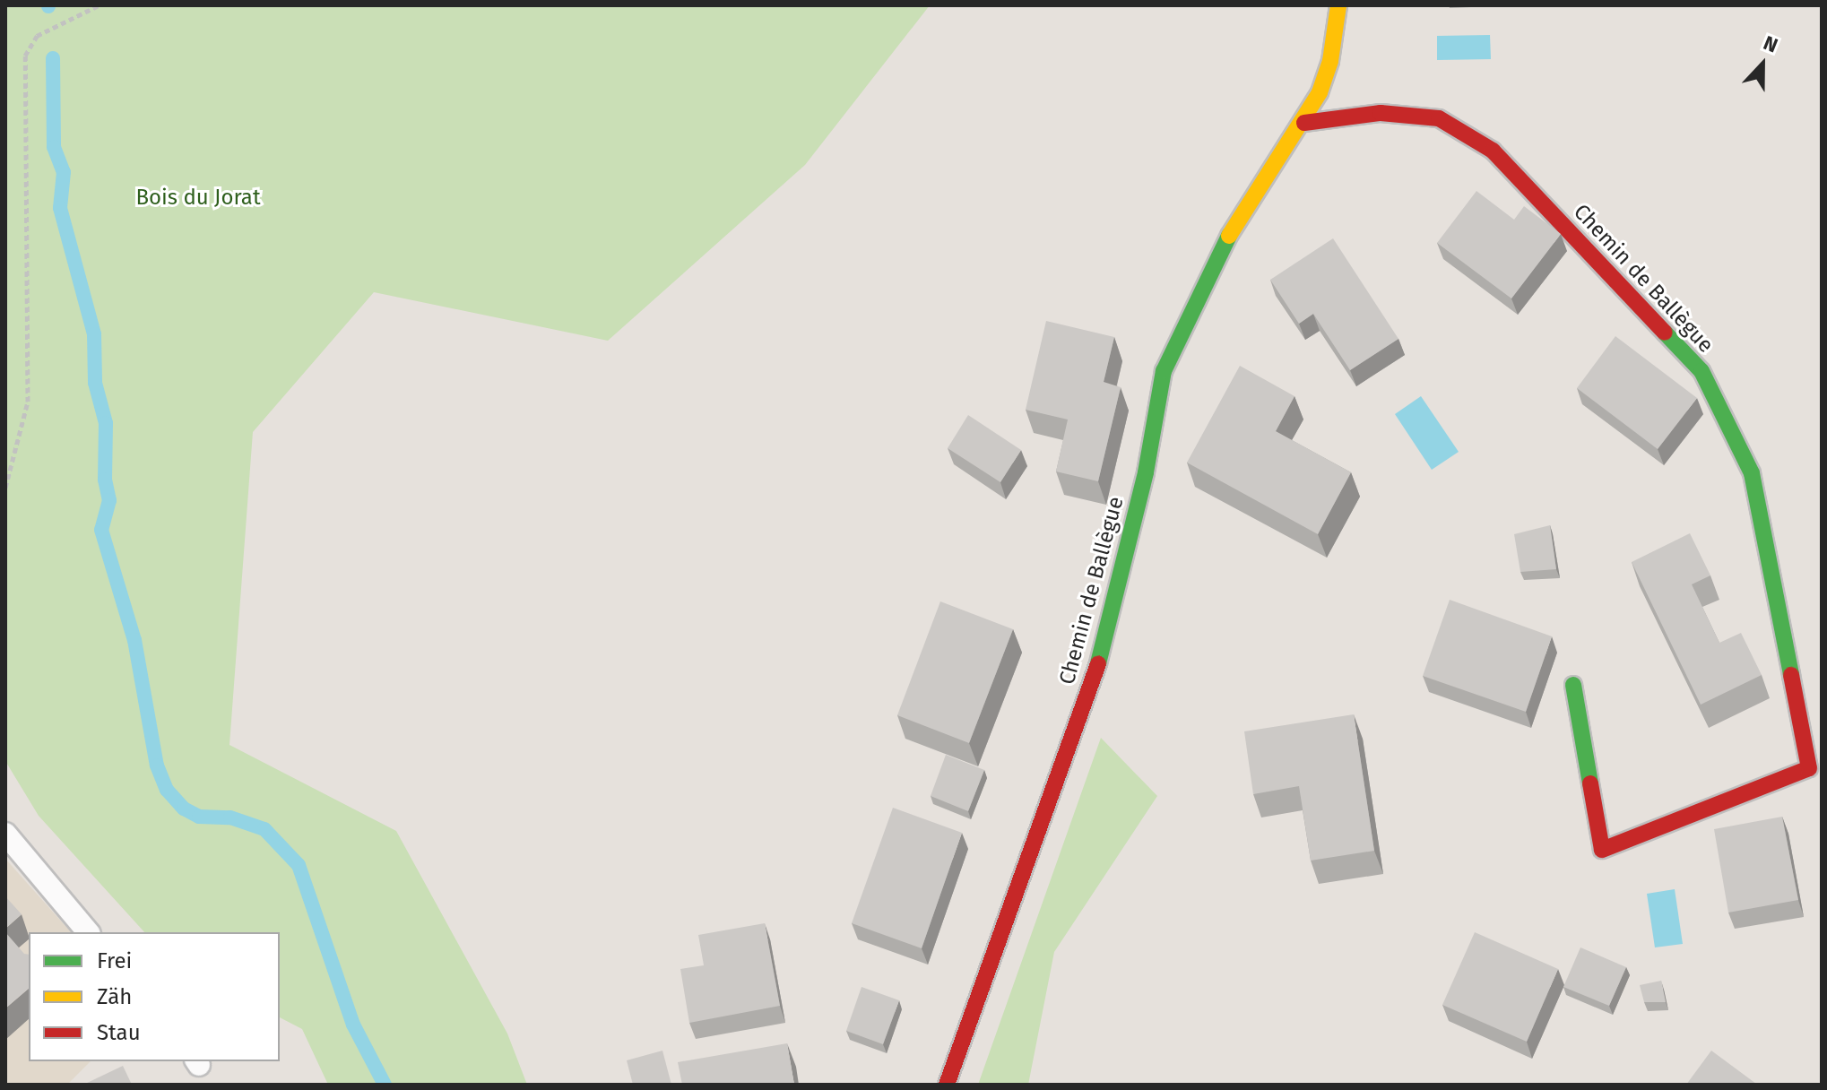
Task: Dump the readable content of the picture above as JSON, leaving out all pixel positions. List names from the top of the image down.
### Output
{
  "streets": {
    "street": ["Chemin de Ballègue"]
  },
  "parks": ["Bois du Jorat"],
  "legend": ["Frei", "Zäh", "Stau"],
  "north": "top"
}
